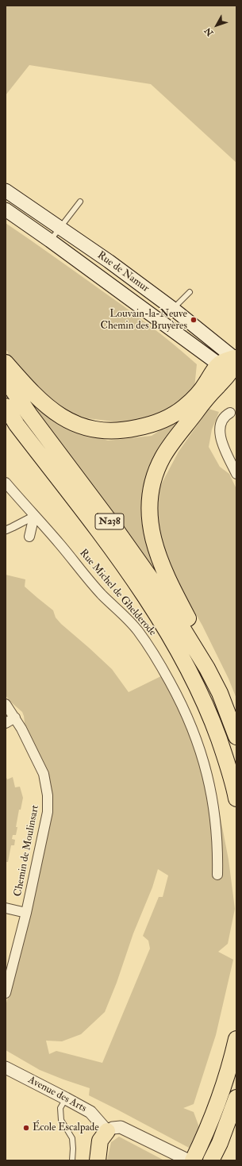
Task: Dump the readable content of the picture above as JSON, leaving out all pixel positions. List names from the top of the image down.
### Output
{
  "streets": {
    "highway": ["N238"],
    "main road": ["Rue de Namur"],
    "street": ["Rue Michel de Ghelderode", "Chemin de Moulinsart", "Avenue des Arts"]
  },
  "places": ["Louvain-la-Neuve Chemin des Bruyères", "École Escalpade"],
  "north": "bottom left"
}
